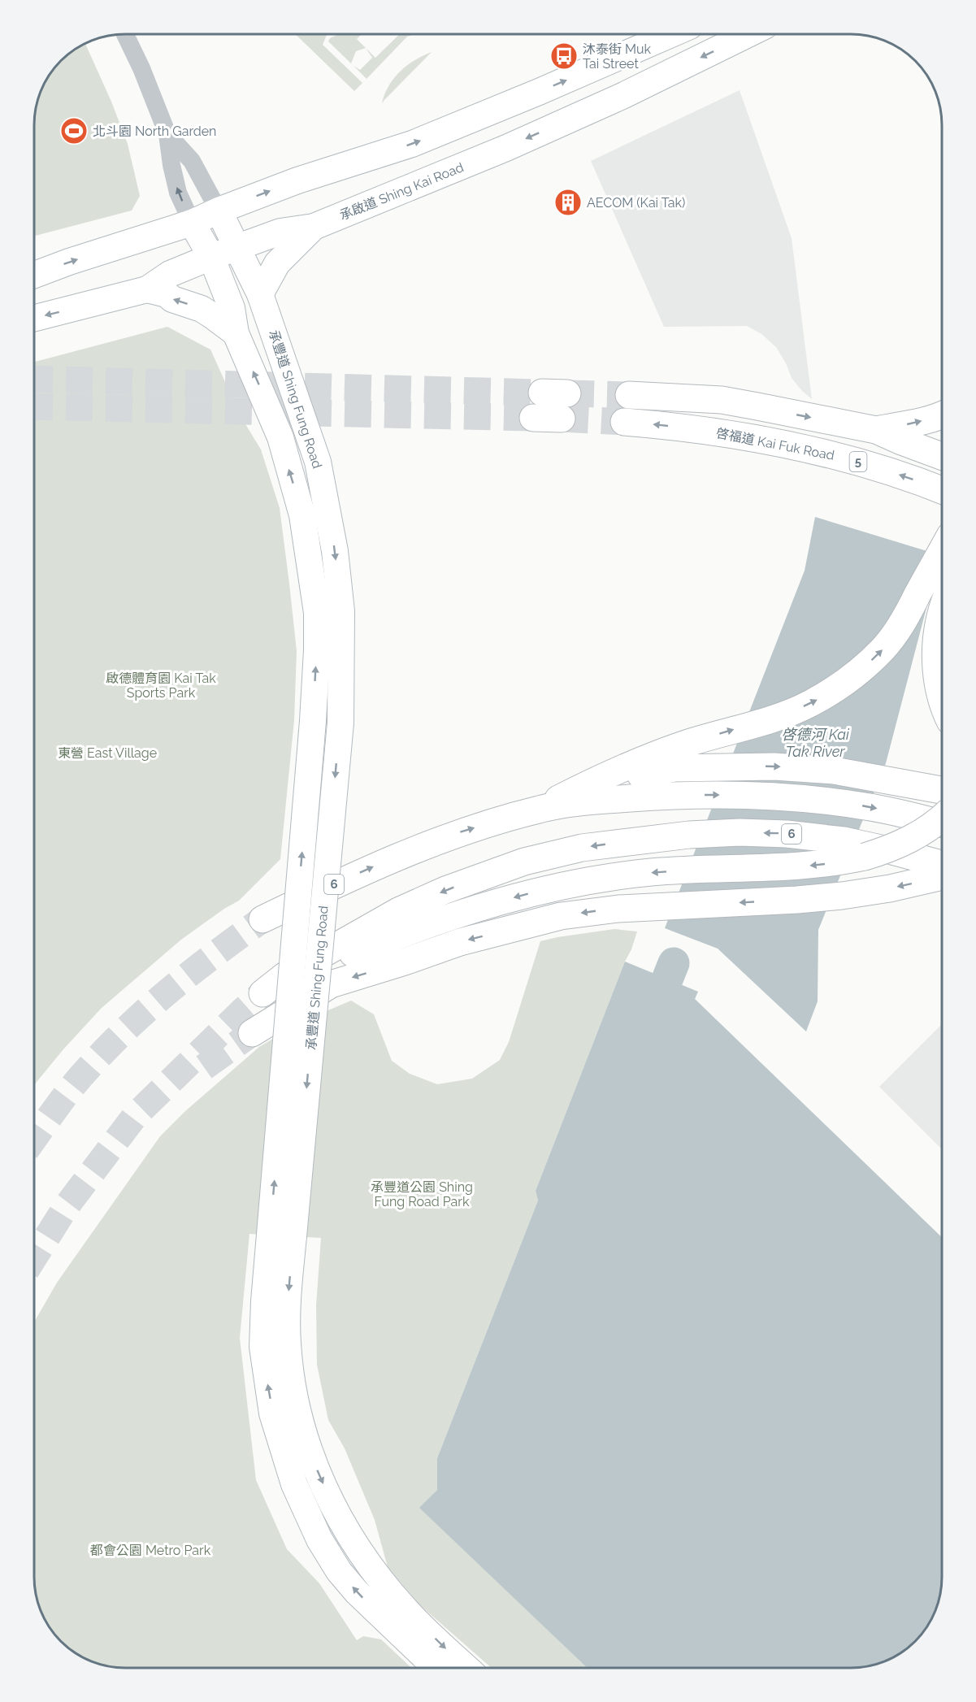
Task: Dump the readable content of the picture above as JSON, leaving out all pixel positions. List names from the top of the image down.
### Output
{
  "streets": {
    "highway": ["啓福道 Kai Fuk Road", "5", "6"],
    "main road": ["承啟道 Shing Kai Road", "承豐道 Shing Fung Road"]
  },
  "crossings": [
    ["承啟道 Shing Kai Road", "承豐道 Shing Fung Road"]
  ],
  "water": ["啓德河 Kai Tak River"],
  "parks": [
    "啟德體育園 Kai Tak Sports Park",
    "東營 East Village",
    "承豐道公園 Shing Fung Road Park",
    "都會公園 Metro Park"
  ],
  "places": {
    "bus stop": ["沐泰街 Muk Tai Street"],
    "sports": ["北斗園 North Garden"],
    "building": ["AECOM (Kai Tak)"]
  }
}
